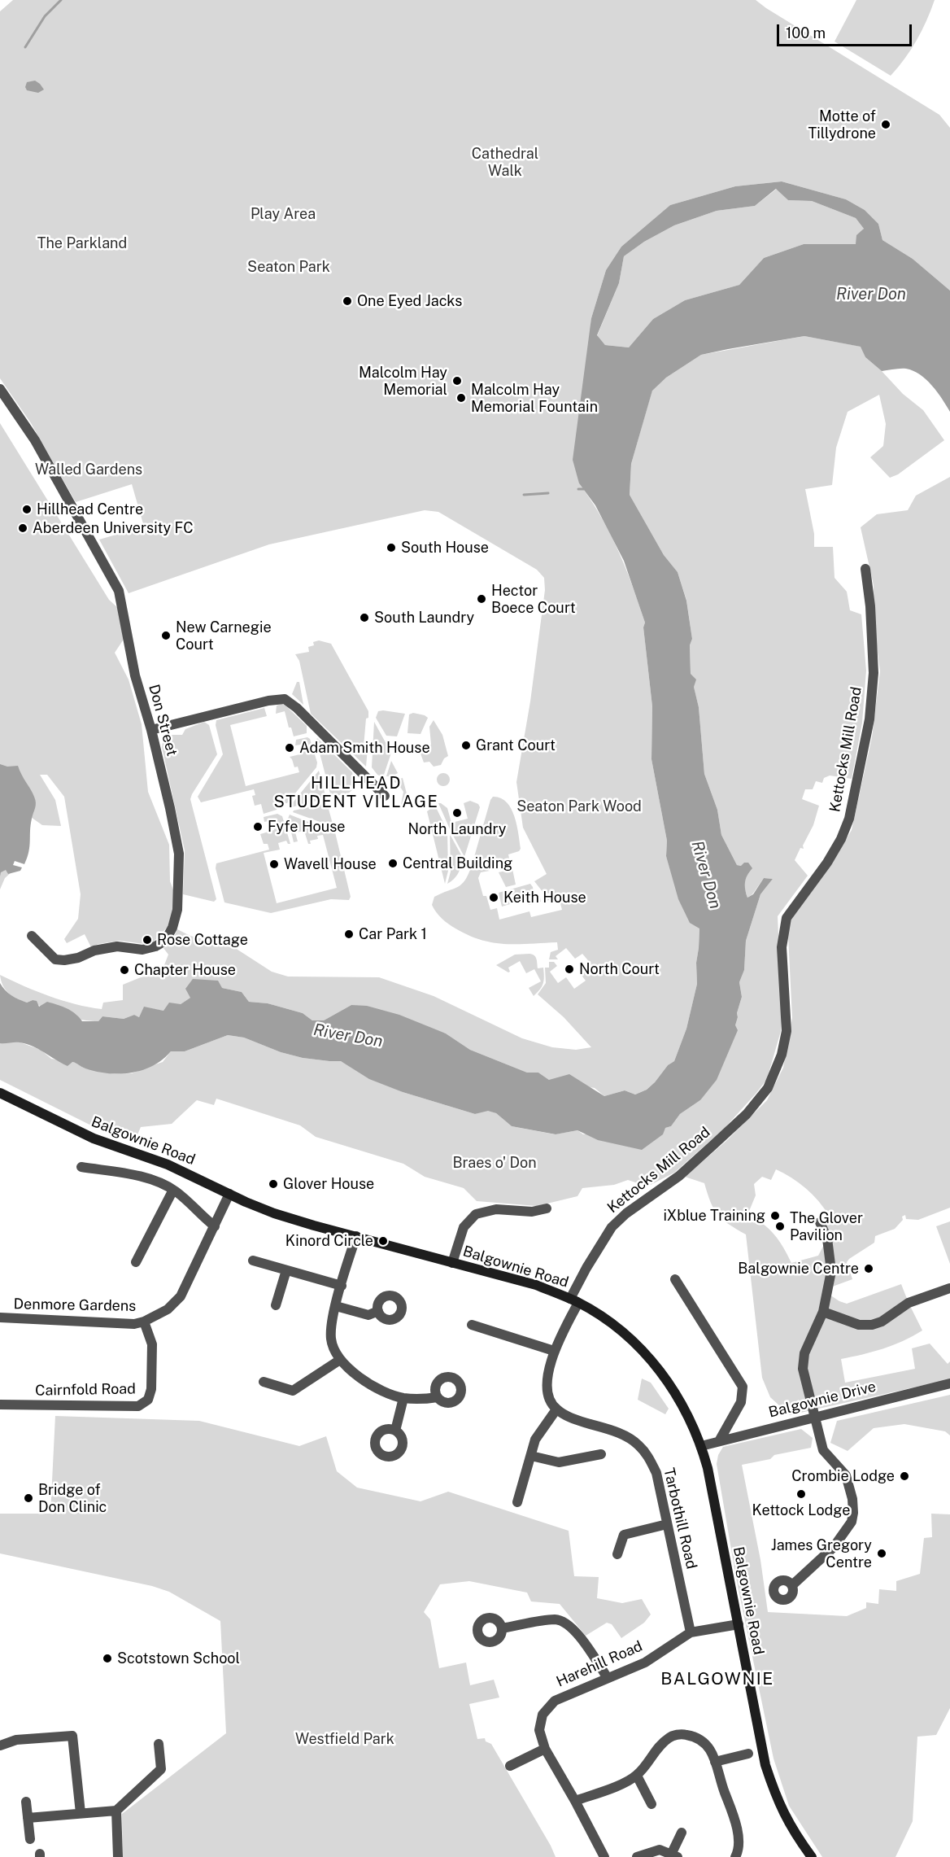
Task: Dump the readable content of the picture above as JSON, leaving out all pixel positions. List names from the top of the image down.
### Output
{
  "streets": {
    "street": [
      "Don Street",
      "Kettocks Mill Road",
      "Balgownie Road",
      "Denmore Gardens",
      "Cairnfold Road",
      "Balgownie Drive",
      "Tarbothill Road",
      "Harehill Road"
    ]
  },
  "crossings": [
    ["Kettocks Mill Road", "Balgownie Road"],
    ["Balgownie Road", "Denmore Gardens"],
    ["Balgownie Road", "Balgownie Drive"],
    ["Balgownie Road", "Harehill Road"],
    ["Denmore Gardens", "Cairnfold Road"],
    ["Tarbothill Road", "Harehill Road"]
  ],
  "districts": ["HILLHEAD STUDENT VILLAGE", "BALGOWNIE"],
  "water": ["River Don"],
  "parks": [
    "Cathedral Walk",
    "Play Area",
    "The Parkland",
    "Seaton Park",
    "Walled Gardens",
    "Seaton Park Wood",
    "Braes o' Don",
    "Westfield Park"
  ],
  "places": [
    "Motte of Tillydrone",
    "One Eyed Jacks",
    "Malcolm Hay Memorial",
    "Malcolm Hay Memorial Fountain",
    "Hillhead Centre",
    "Aberdeen University FC",
    "South House",
    "Hector Boece Court",
    "South Laundry",
    "New Carnegie Court",
    "Grant Court",
    "Adam Smith House",
    "North Laundry",
    "Fyfe House",
    "Central Building",
    "Wavell House",
    "Keith House",
    "Car Park 1",
    "Rose Cottage",
    "North Court",
    "Chapter House",
    "Glover House",
    "iXblue Training",
    "The Glover Pavilion",
    "Kinord Circle",
    "Balgownie Centre",
    "Crombie Lodge",
    "Kettock Lodge",
    "Bridge of Don Clinic",
    "James Gregory Centre",
    "Scotstown School"
  ],
  "scale_bar": "100 m"
}
